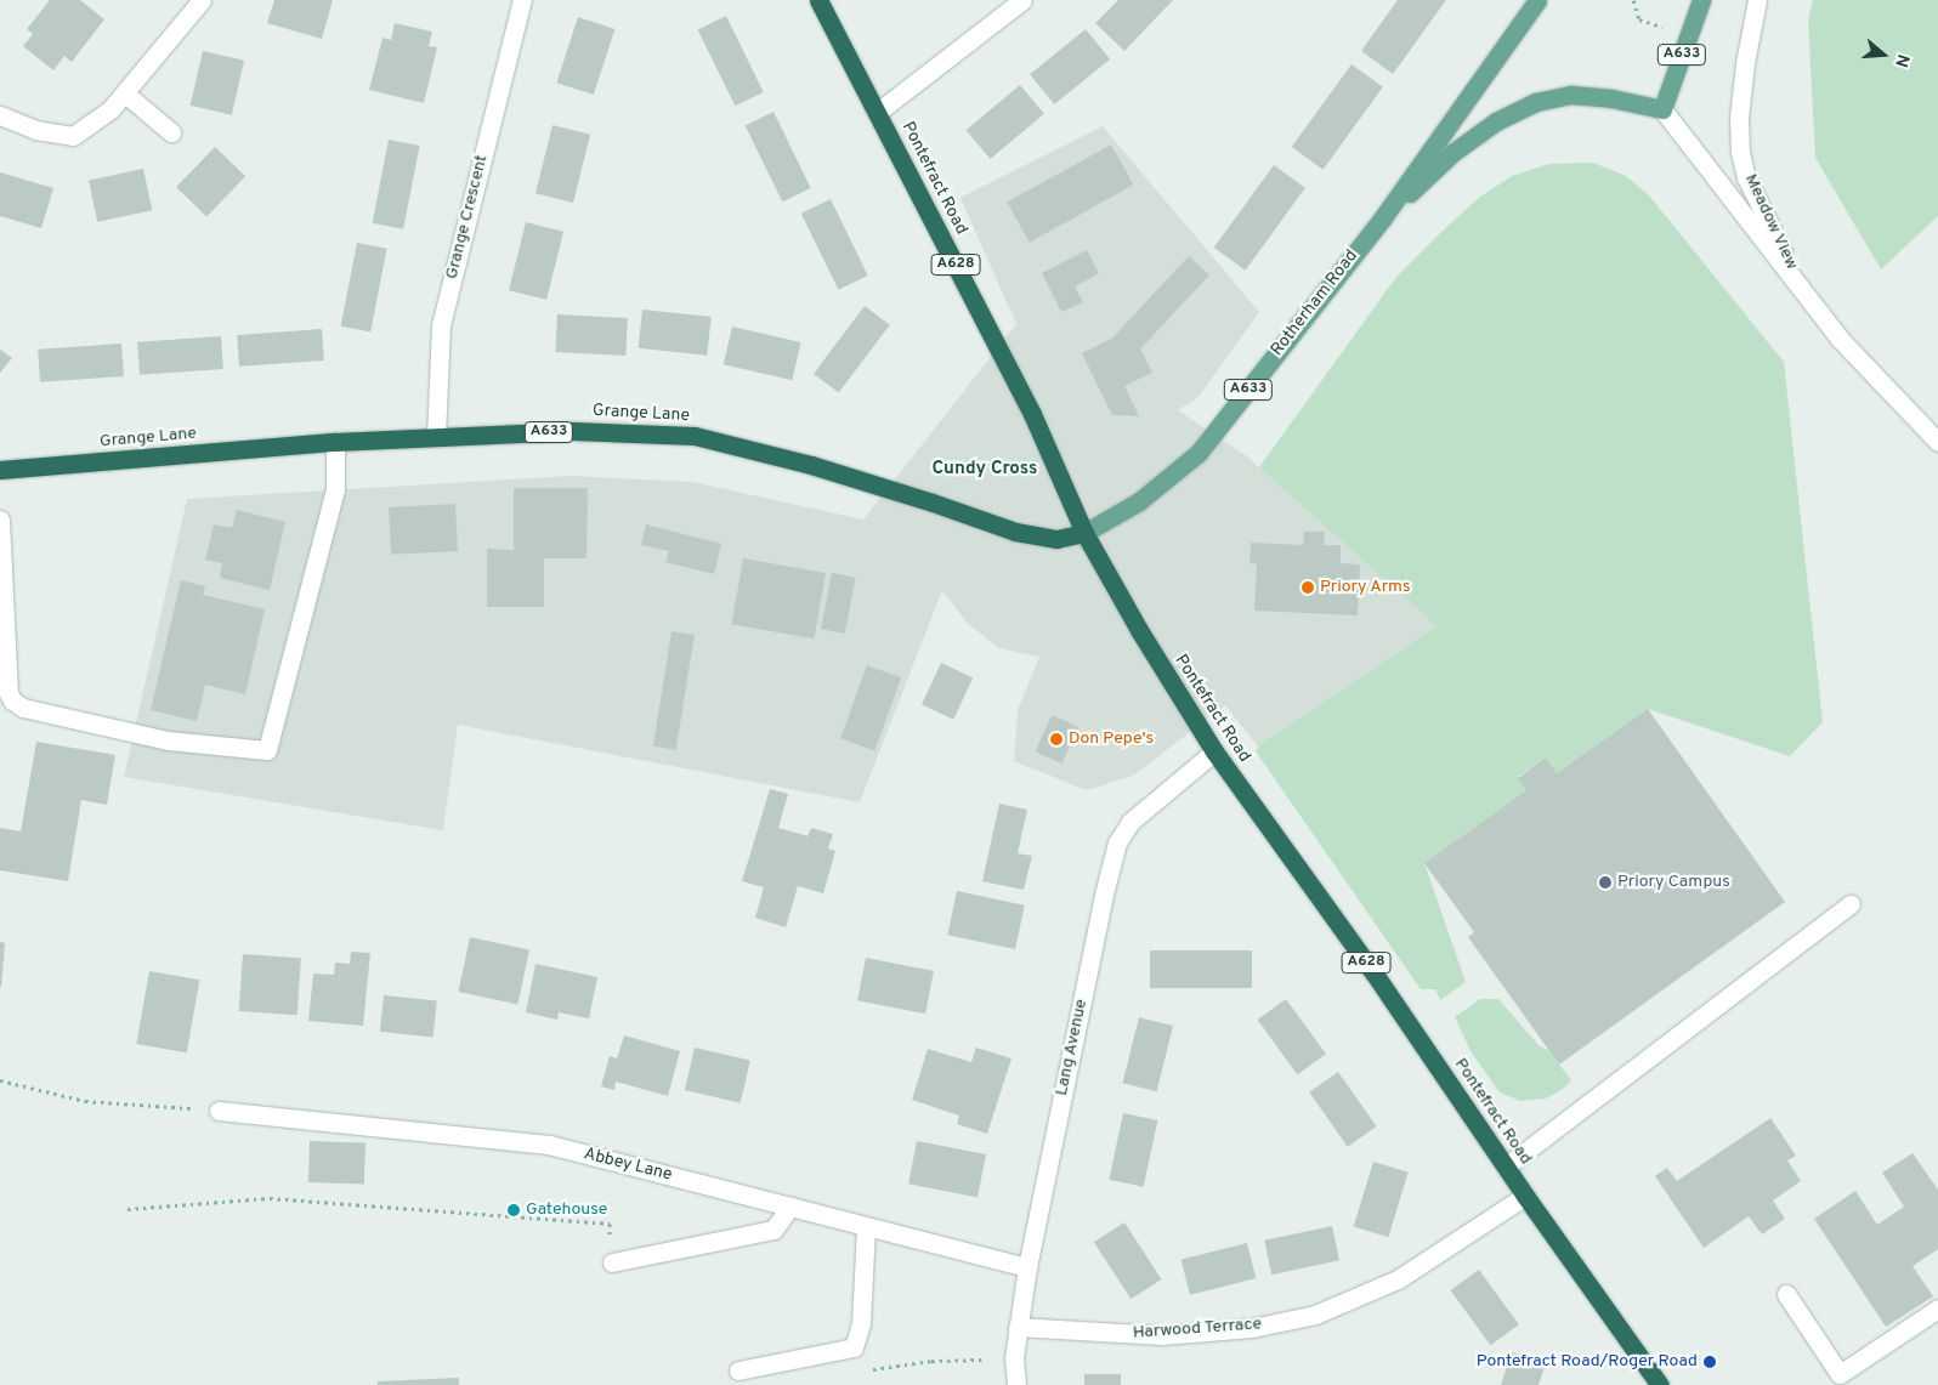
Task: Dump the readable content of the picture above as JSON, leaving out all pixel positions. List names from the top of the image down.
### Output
{
  "streets": {
    "highway": [
      "A633",
      "Pontefract Road",
      "A628",
      "Grange Lane"
    ],
    "main road": ["Rotherham Road"],
    "street": [
      "Grange Crescent",
      "Meadow View",
      "Lang Avenue",
      "Abbey Lane",
      "Harwood Terrace"
    ]
  },
  "crossings": [
    ["A633", "Meadow View"],
    ["A633", "Rotherham Road"],
    ["Pontefract Road", "Rotherham Road"],
    ["Pontefract Road", "Grange Lane"],
    ["Pontefract Road", "Lang Avenue"],
    ["Pontefract Road", "Harwood Terrace"],
    ["Grange Crescent", "Grange Lane"],
    ["Meadow View", "Rotherham Road"],
    ["Rotherham Road", "Grange Lane"],
    ["Lang Avenue", "Abbey Lane"],
    ["Lang Avenue", "Harwood Terrace"]
  ],
  "districts": ["Cundy Cross"],
  "places": [
    "Priory Arms",
    "Don Pepe's",
    "Priory Campus",
    "Gatehouse",
    "Pontefract Road/Roger Road"
  ],
  "north": "right"
}
